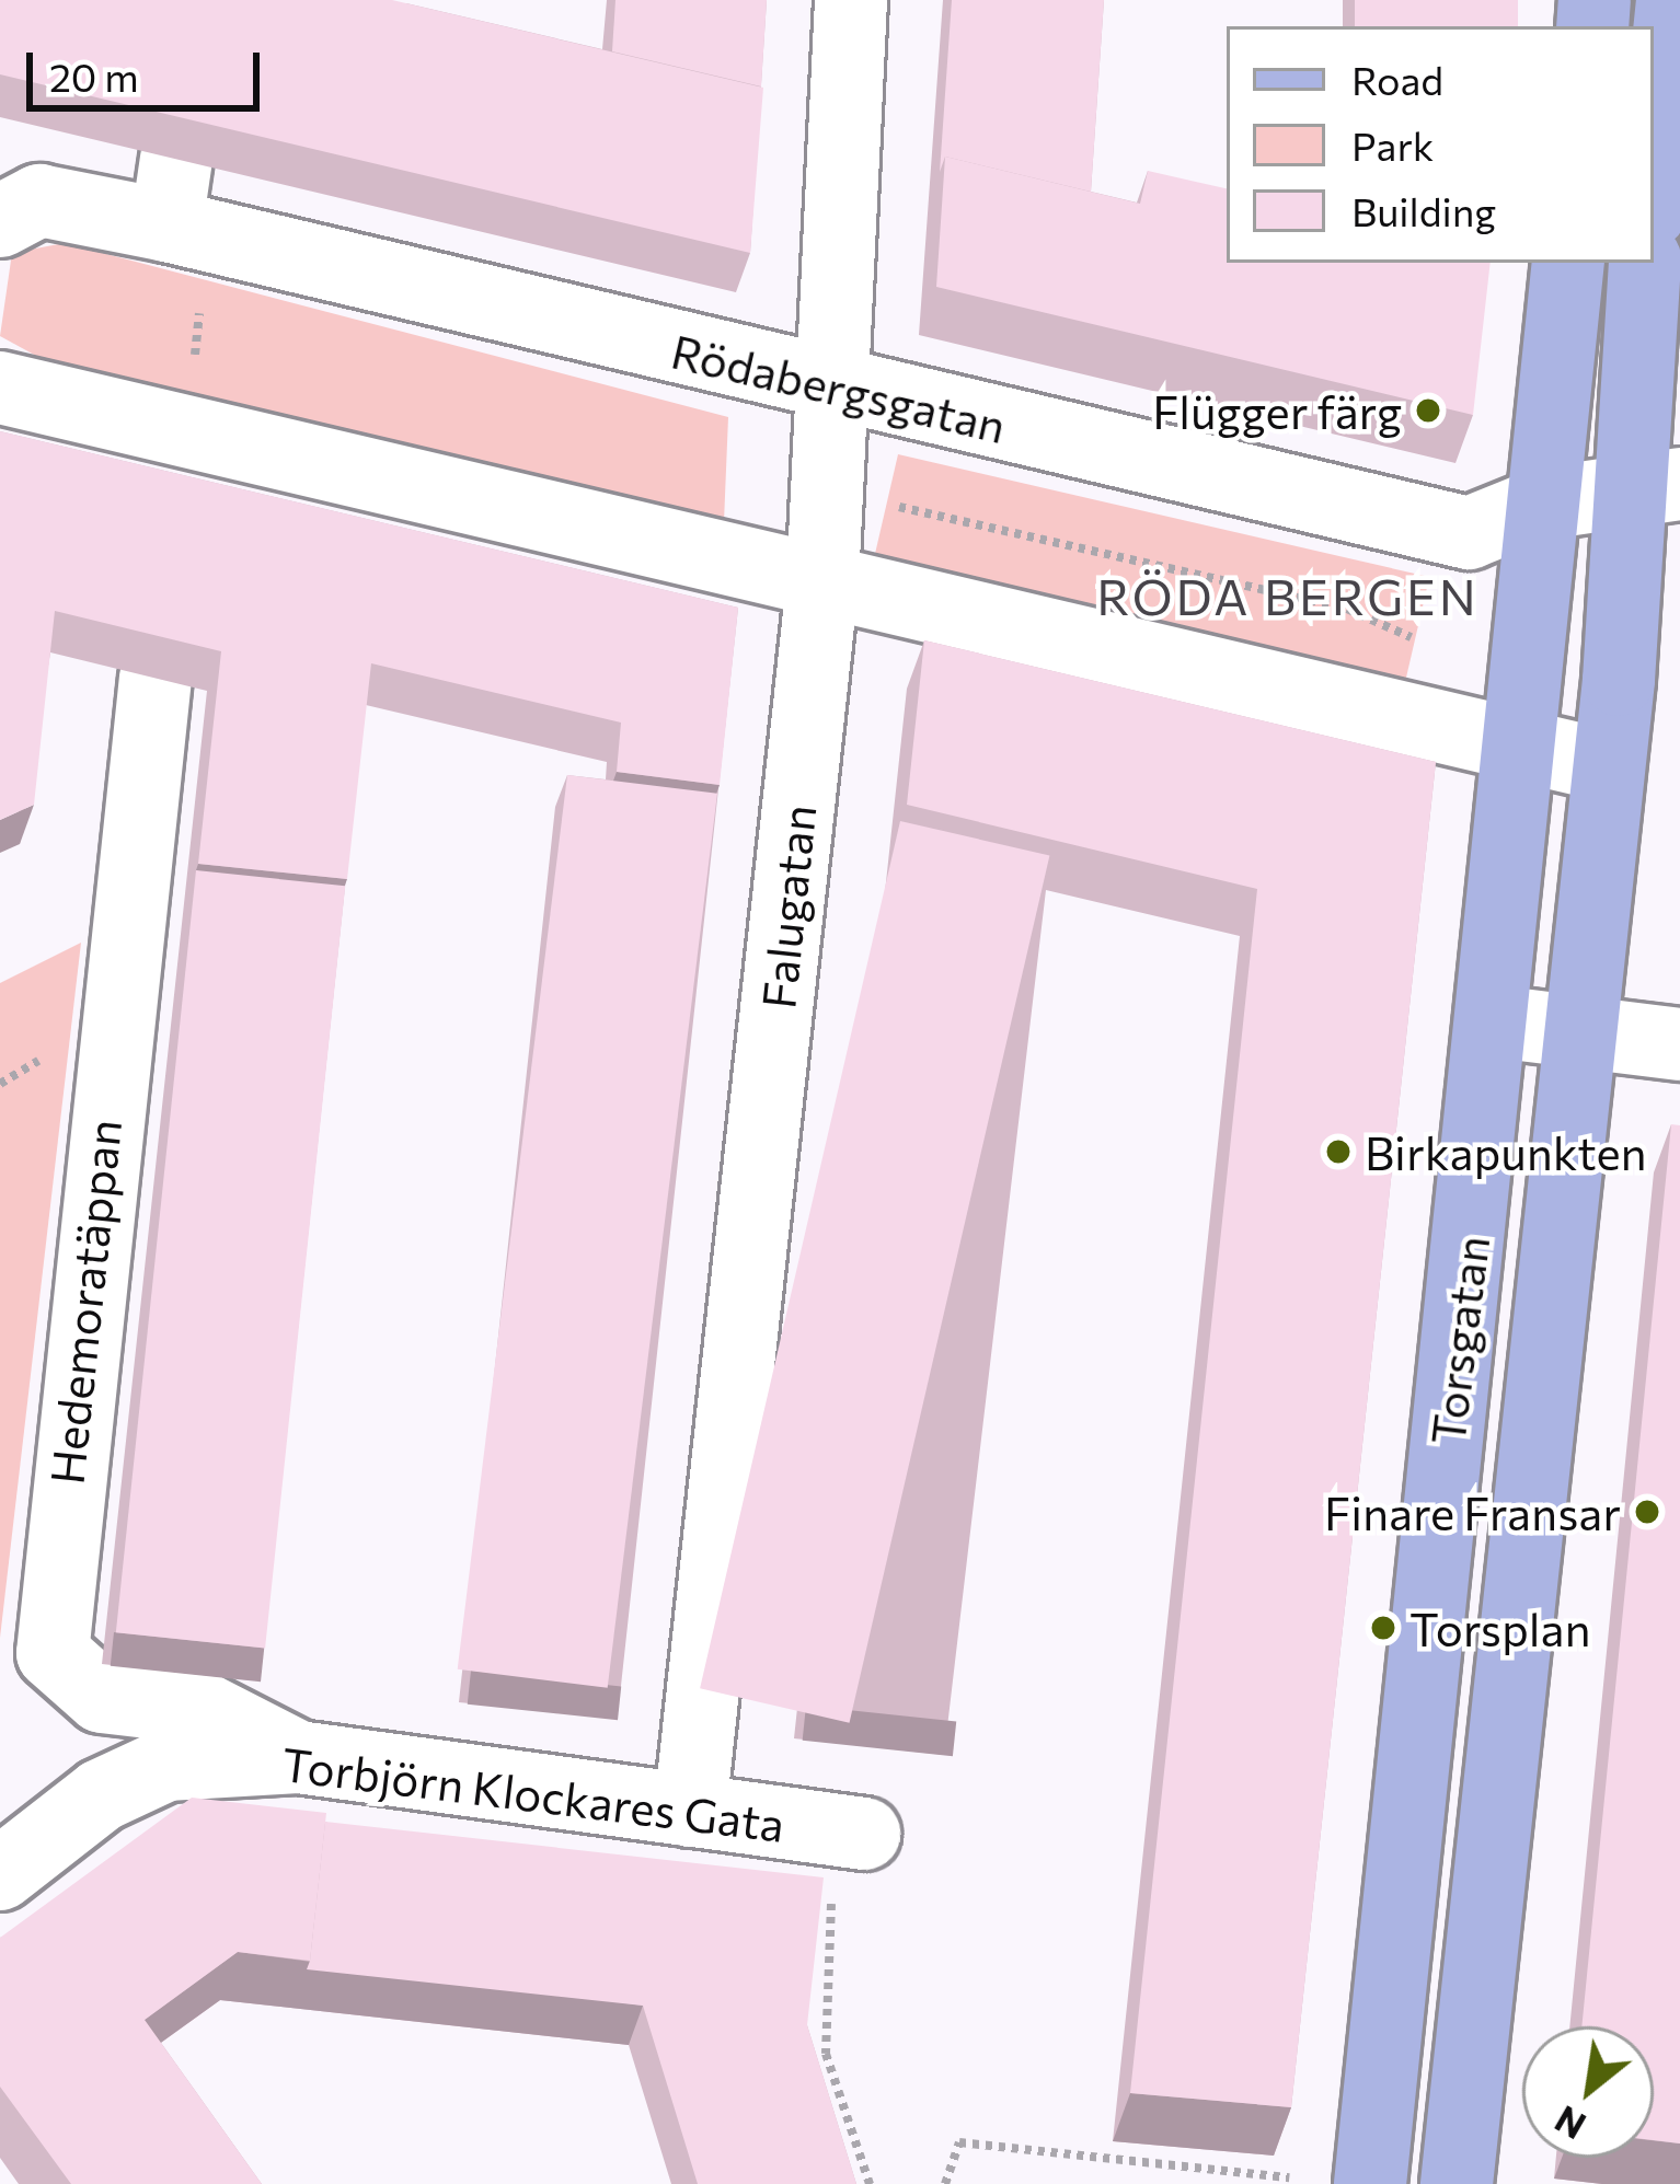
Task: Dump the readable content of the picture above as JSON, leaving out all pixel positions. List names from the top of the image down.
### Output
{
  "streets": {
    "main road": ["Torsgatan"],
    "street": [
      "Rödabergsgatan",
      "Falugatan",
      "Hedemoratäppan",
      "Torbjörn Klockares Gata"
    ]
  },
  "crossings": [
    ["Rödabergsgatan", "Falugatan"],
    ["Rödabergsgatan", "Torsgatan"],
    ["Falugatan", "Torbjörn Klockares Gata"],
    ["Hedemoratäppan", "Torbjörn Klockares Gata"]
  ],
  "districts": ["RÖDA BERGEN"],
  "places": [
    "Flügger färg",
    "Birkapunkten",
    "Finare Fransar",
    "Torsplan"
  ],
  "legend": ["Road", "Park", "Building"],
  "scale_bar": "20 m",
  "north": "bottom left"
}
